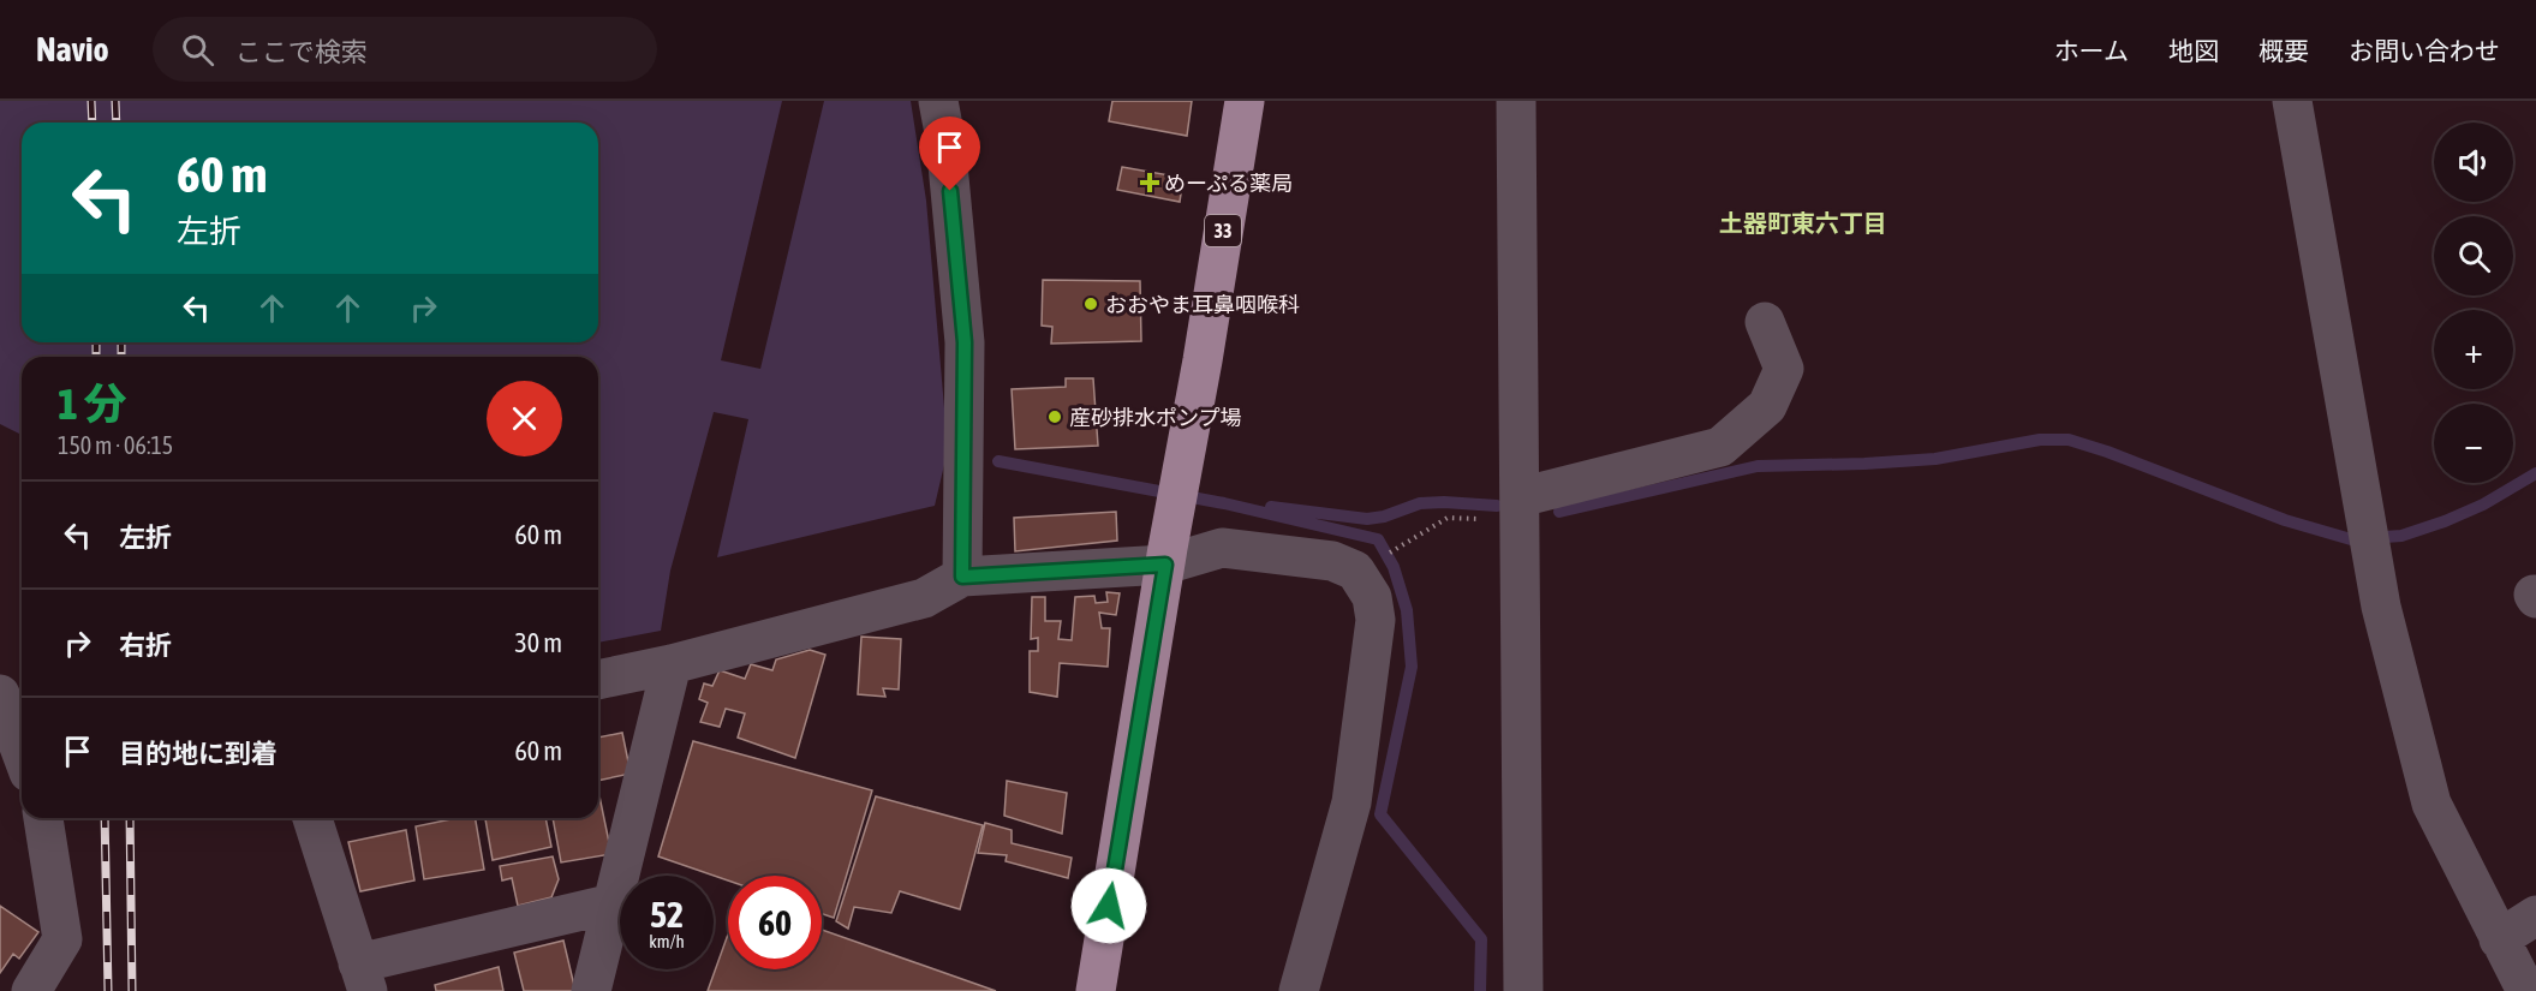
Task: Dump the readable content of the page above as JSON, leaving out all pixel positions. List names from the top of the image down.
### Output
{
  "streets": {
    "main road": ["33"]
  },
  "districts": ["土器町東六丁目"],
  "places": {
    "health": ["めーぷる薬局"],
    "other": ["おおやま耳鼻咽喉科", "産砂排水ポンプ場"]
  },
  "page": {
    "header": "Navio",
    "search": "ここで検索",
    "nav": [
      "ホーム",
      "地図",
      "概要",
      "お問い合わせ"
    ],
    "map_buttons": ["+", "−"],
    "turn": ["60 m", "左折"],
    "heading": ["1 分", "150 m · 06:15"],
    "list": [
      {
        "name": "左折",
        "value": "60 m"
      },
      {
        "name": "右折",
        "value": "30 m"
      },
      {
        "name": "目的地に到着",
        "value": "60 m"
      }
    ],
    "speed": "52 km/h",
    "limit": "60"
  }
}
